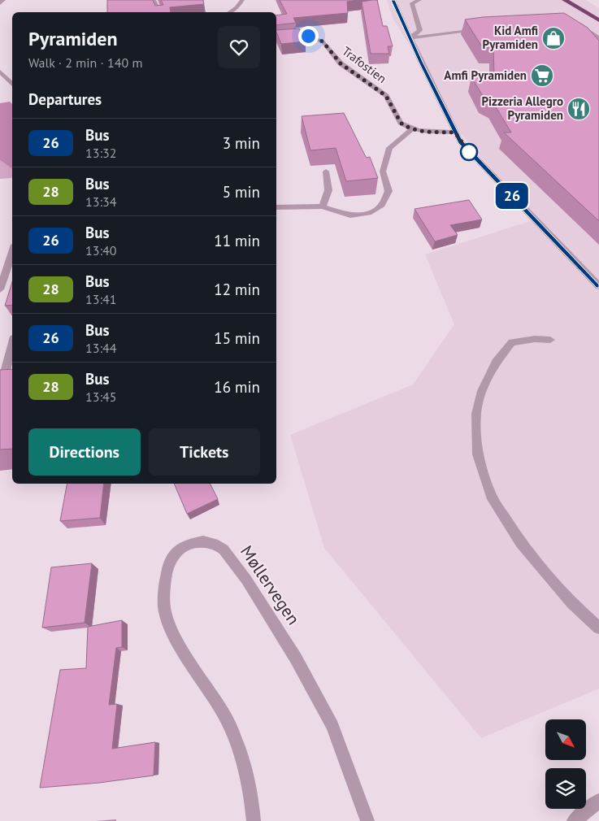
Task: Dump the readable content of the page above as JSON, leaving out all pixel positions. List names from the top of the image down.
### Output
{
  "streets": {
    "street": ["Trafostien", "Møllervegen"]
  },
  "places": {
    "shop": ["Kid Amfi Pyramiden"],
    "supermarket": ["Amfi Pyramiden"],
    "restaurant": ["Pizzeria Allegro Pyramiden"]
  },
  "lines": ["bus line 26"],
  "north": "bottom right",
  "page": {
    "on_map": "26",
    "heading": [
      ["Pyramiden", "Walk · 2 min · 140 m"],
      "Departures"
    ],
    "list": [
      {
        "mark": "26",
        "name": "Bus",
        "note": "13:32",
        "value": "3 min"
      },
      {
        "mark": "28",
        "name": "Bus",
        "note": "13:34",
        "value": "5 min"
      },
      {
        "mark": "26",
        "name": "Bus",
        "note": "13:40",
        "value": "11 min"
      },
      {
        "mark": "28",
        "name": "Bus",
        "note": "13:41",
        "value": "12 min"
      },
      {
        "mark": "26",
        "name": "Bus",
        "note": "13:44",
        "value": "15 min"
      },
      {
        "mark": "28",
        "name": "Bus",
        "note": "13:45",
        "value": "16 min"
      }
    ],
    "buttons": ["Directions", "Tickets"]
  }
}
